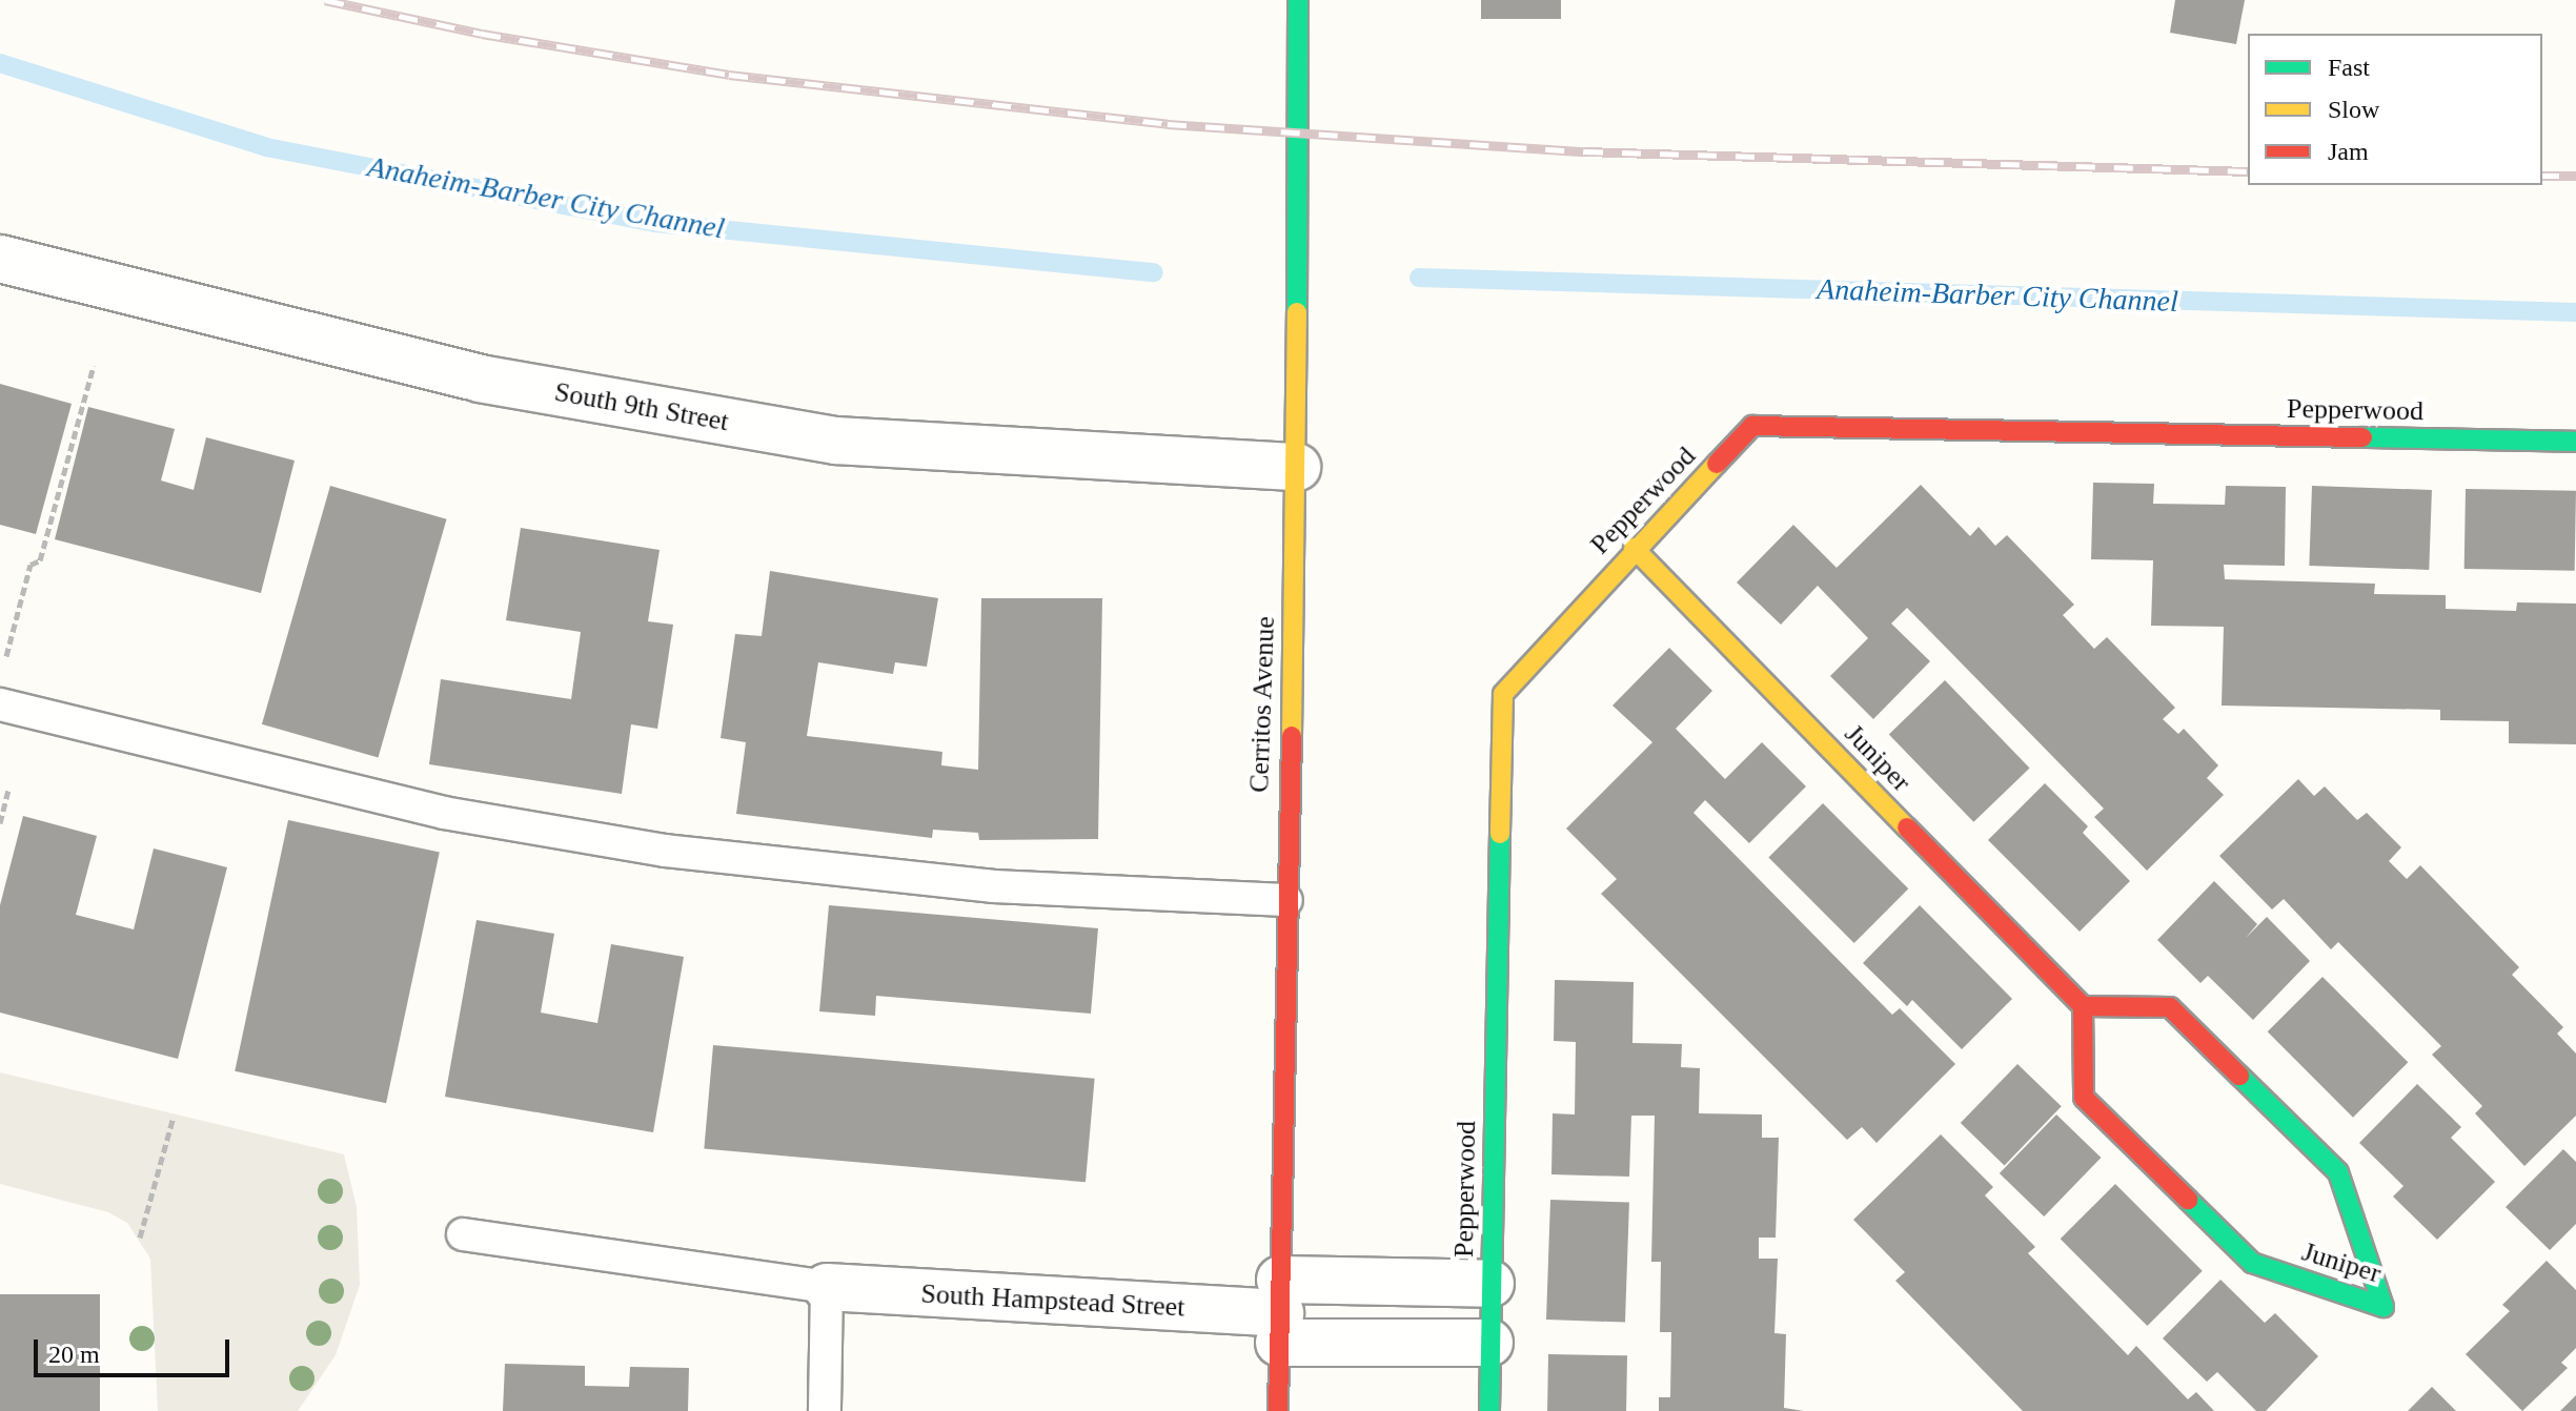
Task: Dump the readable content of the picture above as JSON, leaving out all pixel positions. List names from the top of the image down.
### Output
{
  "streets": {
    "street": [
      "South 9th Street",
      "Pepperwood",
      "Cerritos Avenue",
      "Juniper",
      "South Hampstead Street"
    ]
  },
  "crossings": [
    ["South 9th Street", "Cerritos Avenue"],
    ["Pepperwood", "Juniper"],
    ["Pepperwood", "South Hampstead Street"],
    ["Cerritos Avenue", "South Hampstead Street"]
  ],
  "water": ["Anaheim-Barber City Channel"],
  "legend": ["Fast", "Slow", "Jam"],
  "scale_bar": "20 m"
}
